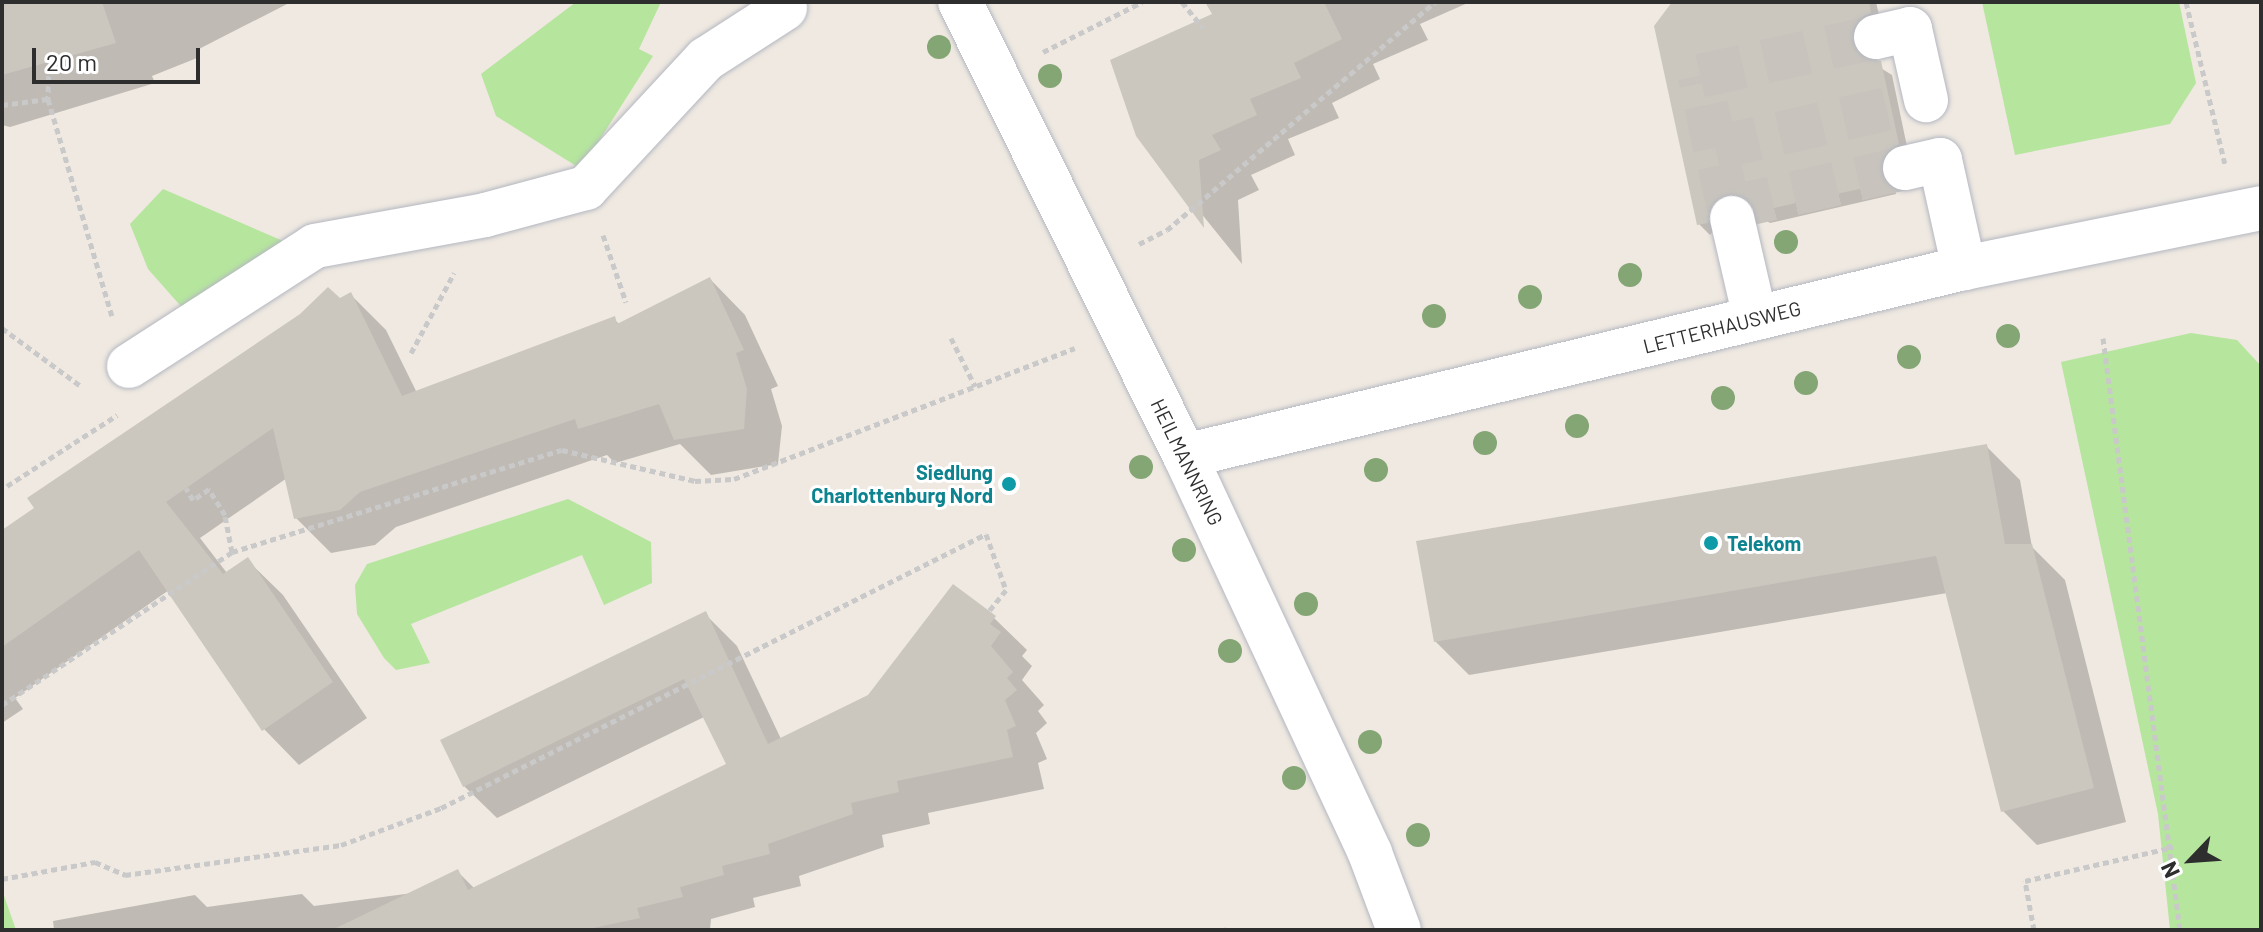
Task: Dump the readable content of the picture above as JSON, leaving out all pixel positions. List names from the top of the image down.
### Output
{
  "streets": {
    "street": ["LETTERHAUSWEG", "HEILMANNRING"]
  },
  "crossings": [
    ["LETTERHAUSWEG", "HEILMANNRING"]
  ],
  "places": ["Siedlung Charlottenburg Nord", "Telekom"],
  "scale_bar": "20 m",
  "north": "bottom left"
}
